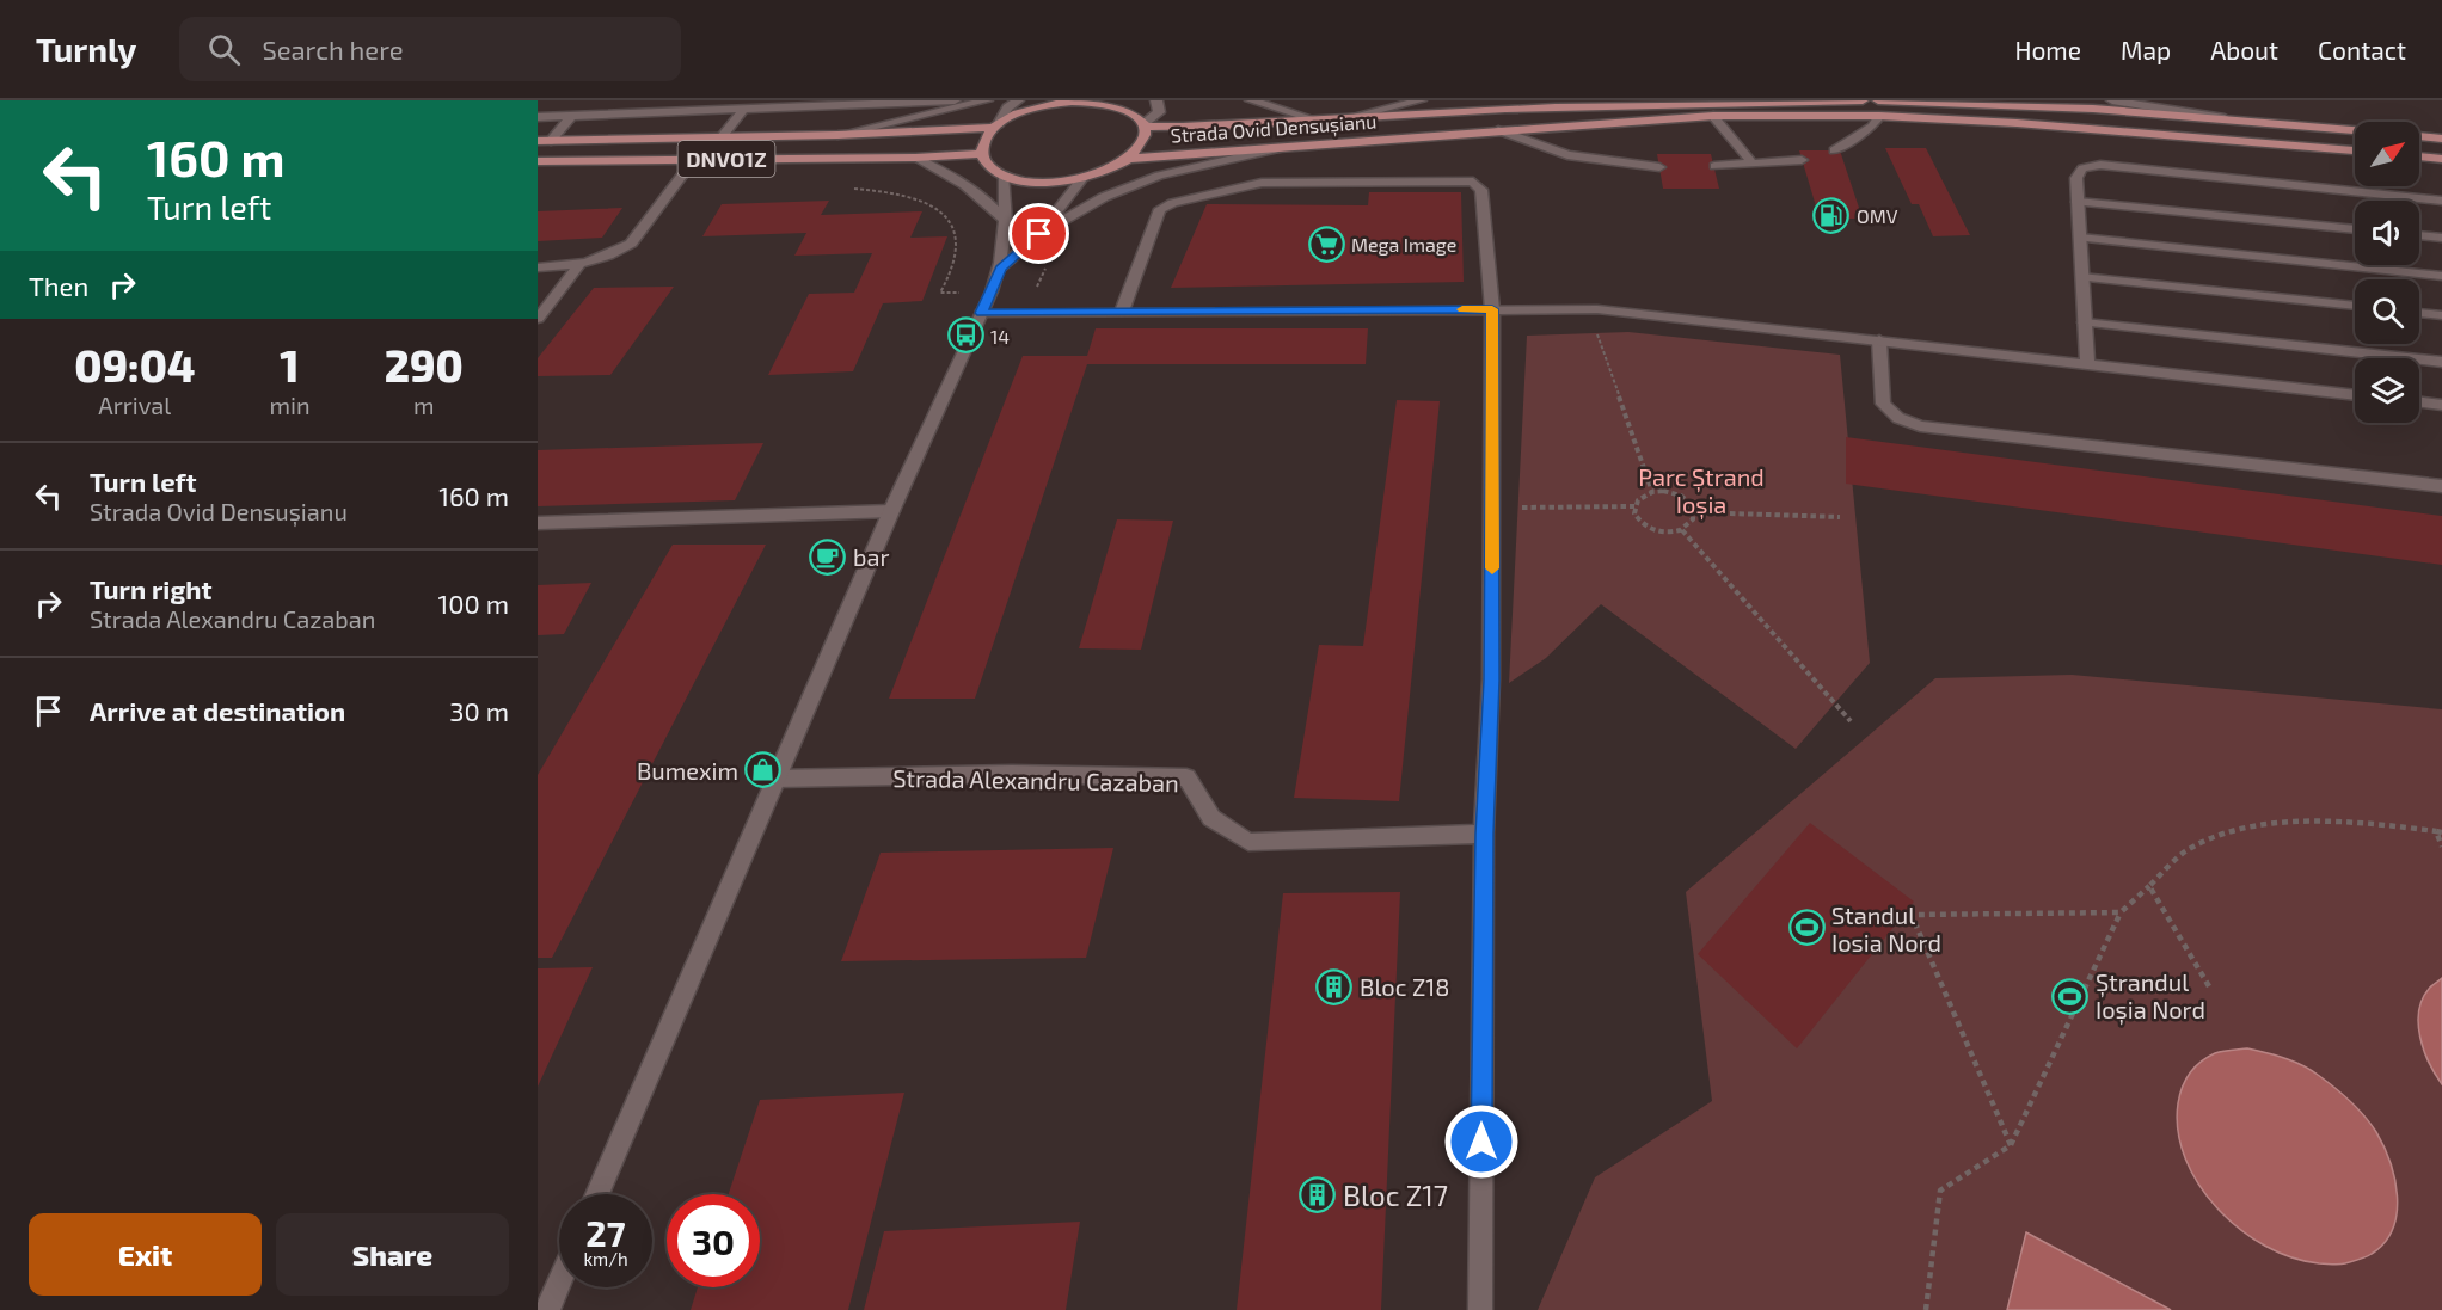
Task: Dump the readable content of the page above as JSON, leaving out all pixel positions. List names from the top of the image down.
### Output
{
  "streets": {
    "main road": ["Strada Ovid Densușianu", "DNVO1Z"],
    "street": ["Strada Alexandru Cazaban"]
  },
  "crossings": [
    ["Strada Ovid Densușianu", "DNVO1Z"]
  ],
  "parks": ["Parc Ștrand Ioșia"],
  "places": {
    "fuel station": ["OMV"],
    "supermarket": ["Mega Image"],
    "bus stop": ["14"],
    "cafe": ["bar"],
    "shop": ["Bumexim"],
    "sports": ["Standul Iosia Nord", "Ștrandul Ioșia Nord"],
    "building": ["Bloc Z18", "Bloc Z17"]
  },
  "north": "top right",
  "page": {
    "header": "Turnly",
    "search": "Search here",
    "nav": [
      "Home",
      "Map",
      "About",
      "Contact"
    ],
    "turn": ["160 m", "Turn left"],
    "then": "Then",
    "eta": [
      "09:04",
      "Arrival",
      "1",
      "min",
      "290",
      "m"
    ],
    "list": [
      {
        "name": "Turn left",
        "note": "Strada Ovid Densușianu",
        "value": "160 m"
      },
      {
        "name": "Turn right",
        "note": "Strada Alexandru Cazaban",
        "value": "100 m"
      },
      {
        "name": "Arrive at destination",
        "value": "30 m"
      }
    ],
    "speed": "27 km/h",
    "limit": "30",
    "buttons": ["Exit", "Share"]
  }
}
